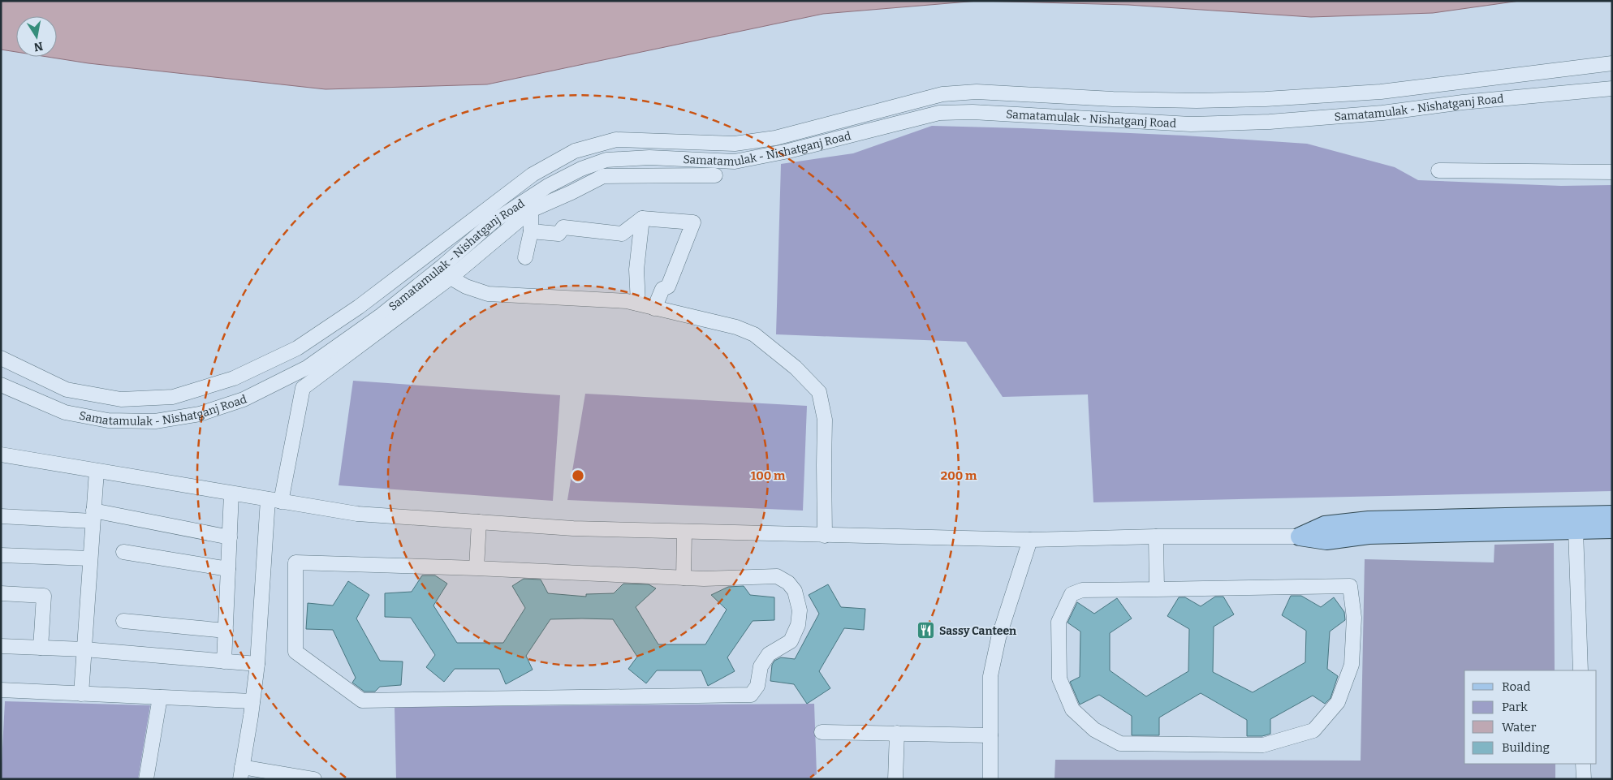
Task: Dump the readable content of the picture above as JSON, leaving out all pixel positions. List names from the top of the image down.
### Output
{
  "streets": {
    "street": ["Samatamulak - Nishatganj Road"]
  },
  "places": {
    "restaurant": ["Sassy Canteen"]
  },
  "legend": [
    "Road",
    "Park",
    "Water",
    "Building"
  ],
  "north": "bottom",
  "rings": ["100 m", "200 m"]
}
